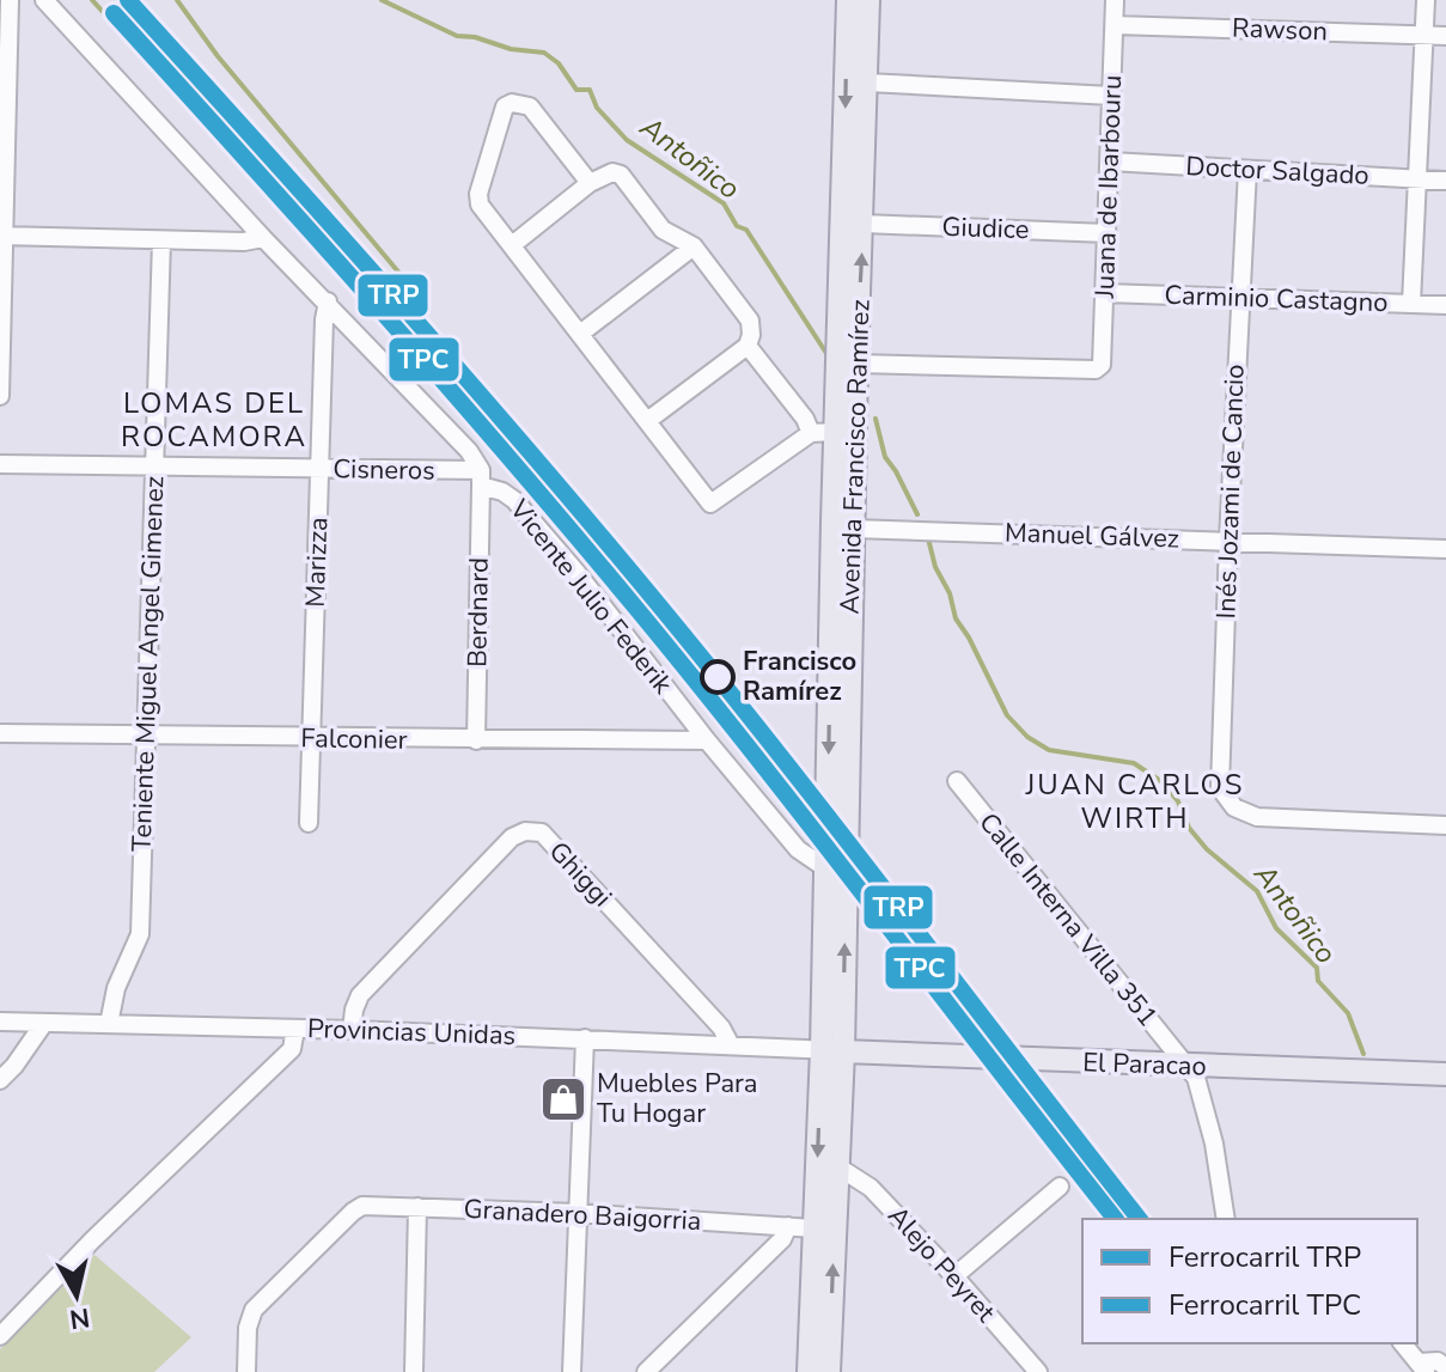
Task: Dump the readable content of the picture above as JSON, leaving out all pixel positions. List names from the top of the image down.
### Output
{
  "streets": {
    "main road": ["Avenida Francisco Ramírez", "El Paracao"],
    "street": [
      "Rawson",
      "Doctor Salgado",
      "Juana de Ibarbouru",
      "Giudice",
      "Carminio Castagno",
      "Cisneros",
      "Inés Jozami de Cancio",
      "Manuel Gálvez",
      "Marizza",
      "Vicente Julio Federik",
      "Berdnard",
      "Teniente Miguel Angel Gimenez",
      "Falconier",
      "Ghiggi",
      "Calle Interna Villa 351",
      "Provincias Unidas",
      "Granadero Baigorria",
      "Alejo Peyret"
    ]
  },
  "crossings": [
    ["Rawson", "Juana de Ibarbouru"],
    ["Doctor Salgado", "Juana de Ibarbouru"],
    ["Doctor Salgado", "Inés Jozami de Cancio"],
    ["Juana de Ibarbouru", "Giudice"],
    ["Juana de Ibarbouru", "Carminio Castagno"],
    ["Juana de Ibarbouru", "Avenida Francisco Ramírez"],
    ["Giudice", "Avenida Francisco Ramírez"],
    ["Carminio Castagno", "Inés Jozami de Cancio"],
    ["Avenida Francisco Ramírez", "Manuel Gálvez"],
    ["Avenida Francisco Ramírez", "Vicente Julio Federik"],
    ["Avenida Francisco Ramírez", "Provincias Unidas"],
    ["Avenida Francisco Ramírez", "El Paracao"],
    ["Avenida Francisco Ramírez", "Granadero Baigorria"],
    ["Avenida Francisco Ramírez", "Alejo Peyret"],
    ["Cisneros", "Marizza"],
    ["Cisneros", "Vicente Julio Federik"],
    ["Cisneros", "Berdnard"],
    ["Cisneros", "Teniente Miguel Angel Gimenez"],
    ["Inés Jozami de Cancio", "Manuel Gálvez"],
    ["Marizza", "Vicente Julio Federik"],
    ["Marizza", "Falconier"],
    ["Vicente Julio Federik", "Berdnard"],
    ["Vicente Julio Federik", "Falconier"],
    ["Berdnard", "Falconier"],
    ["Teniente Miguel Angel Gimenez", "Falconier"],
    ["Teniente Miguel Angel Gimenez", "Provincias Unidas"],
    ["Ghiggi", "Provincias Unidas"],
    ["Calle Interna Villa 351", "El Paracao"],
    ["Provincias Unidas", "El Paracao"]
  ],
  "districts": ["LOMAS DEL ROCAMORA", "JUAN CARLOS WIRTH"],
  "water": ["Antoñico"],
  "places": {
    "other": ["Francisco Ramírez"],
    "shop": ["Muebles Para Tu Hogar"]
  },
  "lines": ["rail line TRP", "rail line TPC"],
  "legend": ["Ferrocarril TRP", "Ferrocarril TPC"],
  "north": "bottom"
}
